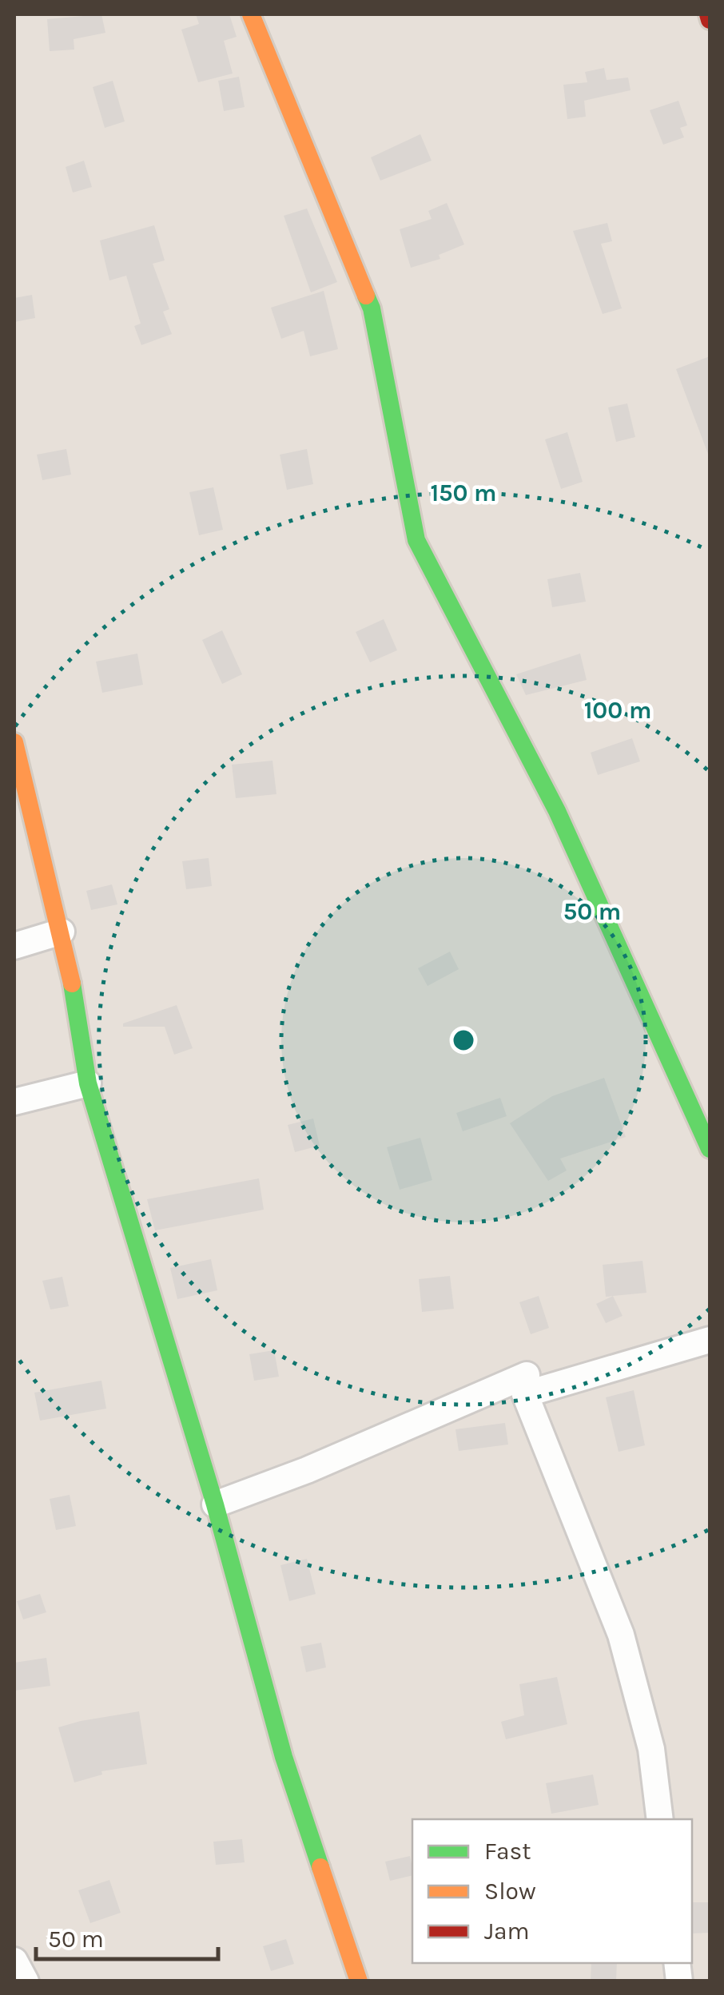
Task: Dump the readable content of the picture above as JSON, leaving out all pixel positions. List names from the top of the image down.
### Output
{
  "legend": ["Fast", "Slow", "Jam"],
  "scale_bar": "50 m",
  "rings": ["150 m", "100 m", "50 m"]
}
